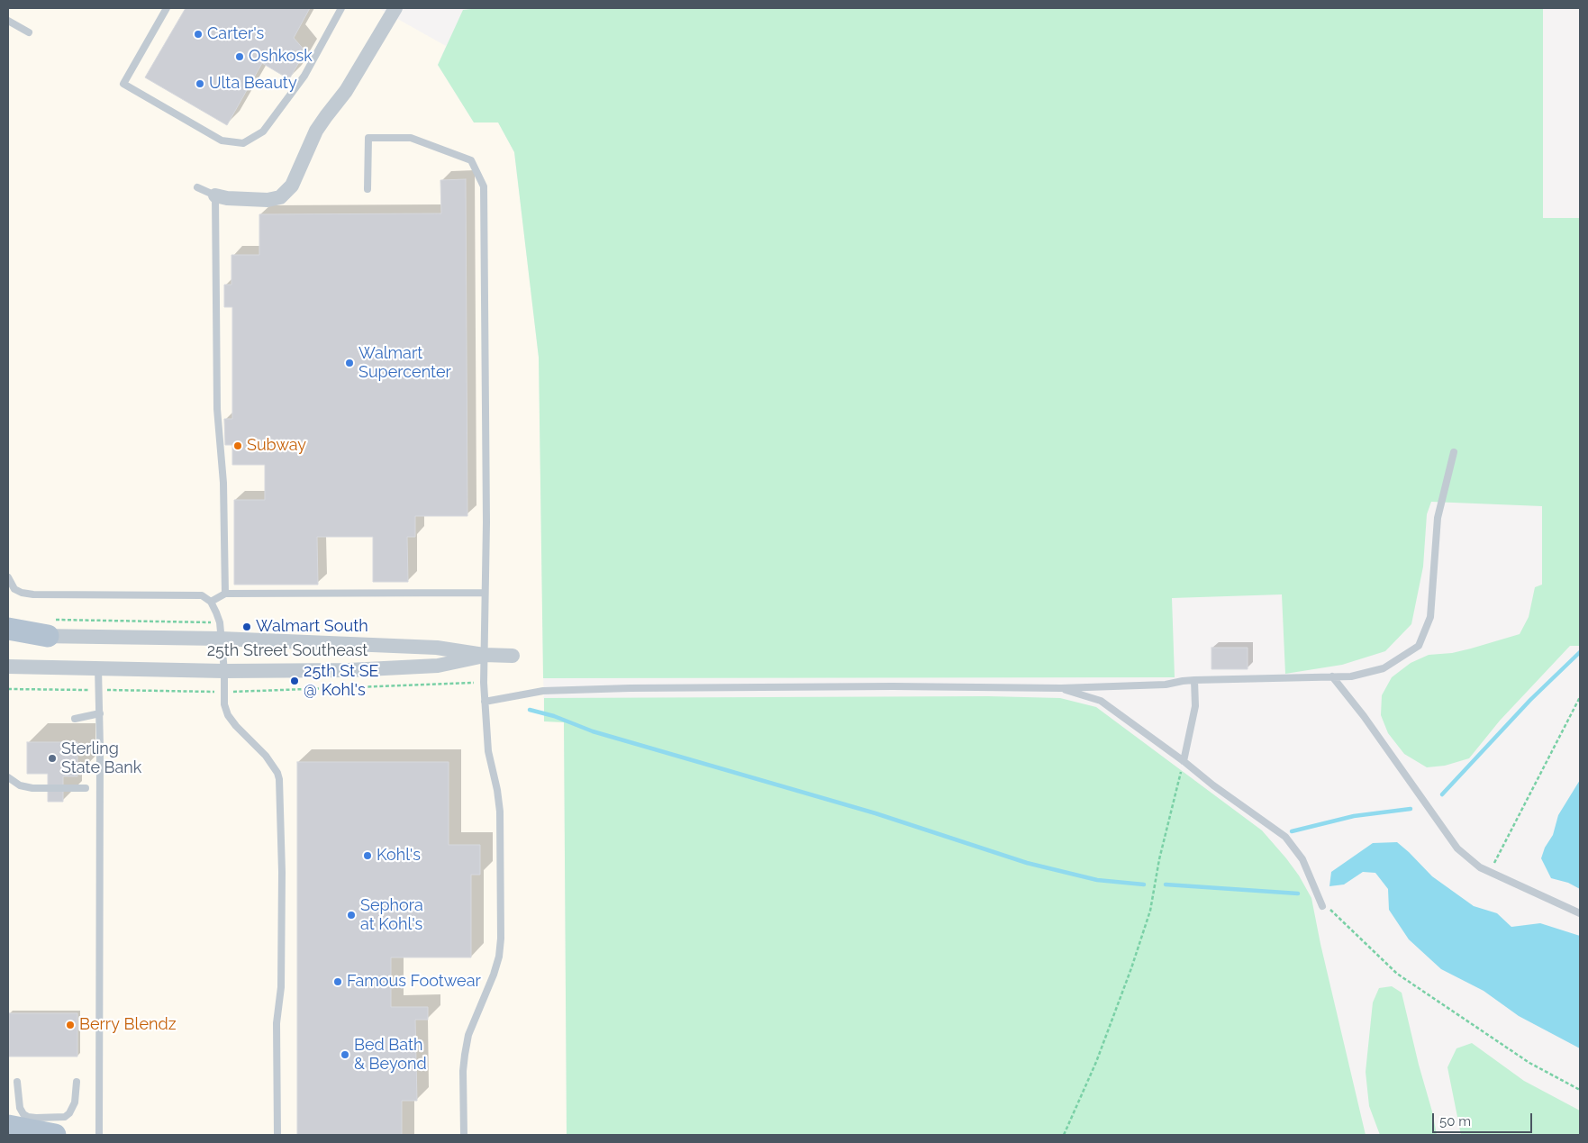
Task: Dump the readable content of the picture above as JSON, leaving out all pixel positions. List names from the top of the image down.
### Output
{
  "streets": {
    "street": ["25th Street Southeast"]
  },
  "places": [
    "Carter's",
    "Oshkosk",
    "Ulta Beauty",
    "Walmart Supercenter",
    "Subway",
    "Walmart South",
    "25th St SE @ Kohl's",
    "Sterling State Bank",
    "Kohl's",
    "Sephora at Kohl's",
    "Famous Footwear",
    "Berry Blendz",
    "Bed Bath & Beyond"
  ],
  "scale_bar": "50 m"
}
